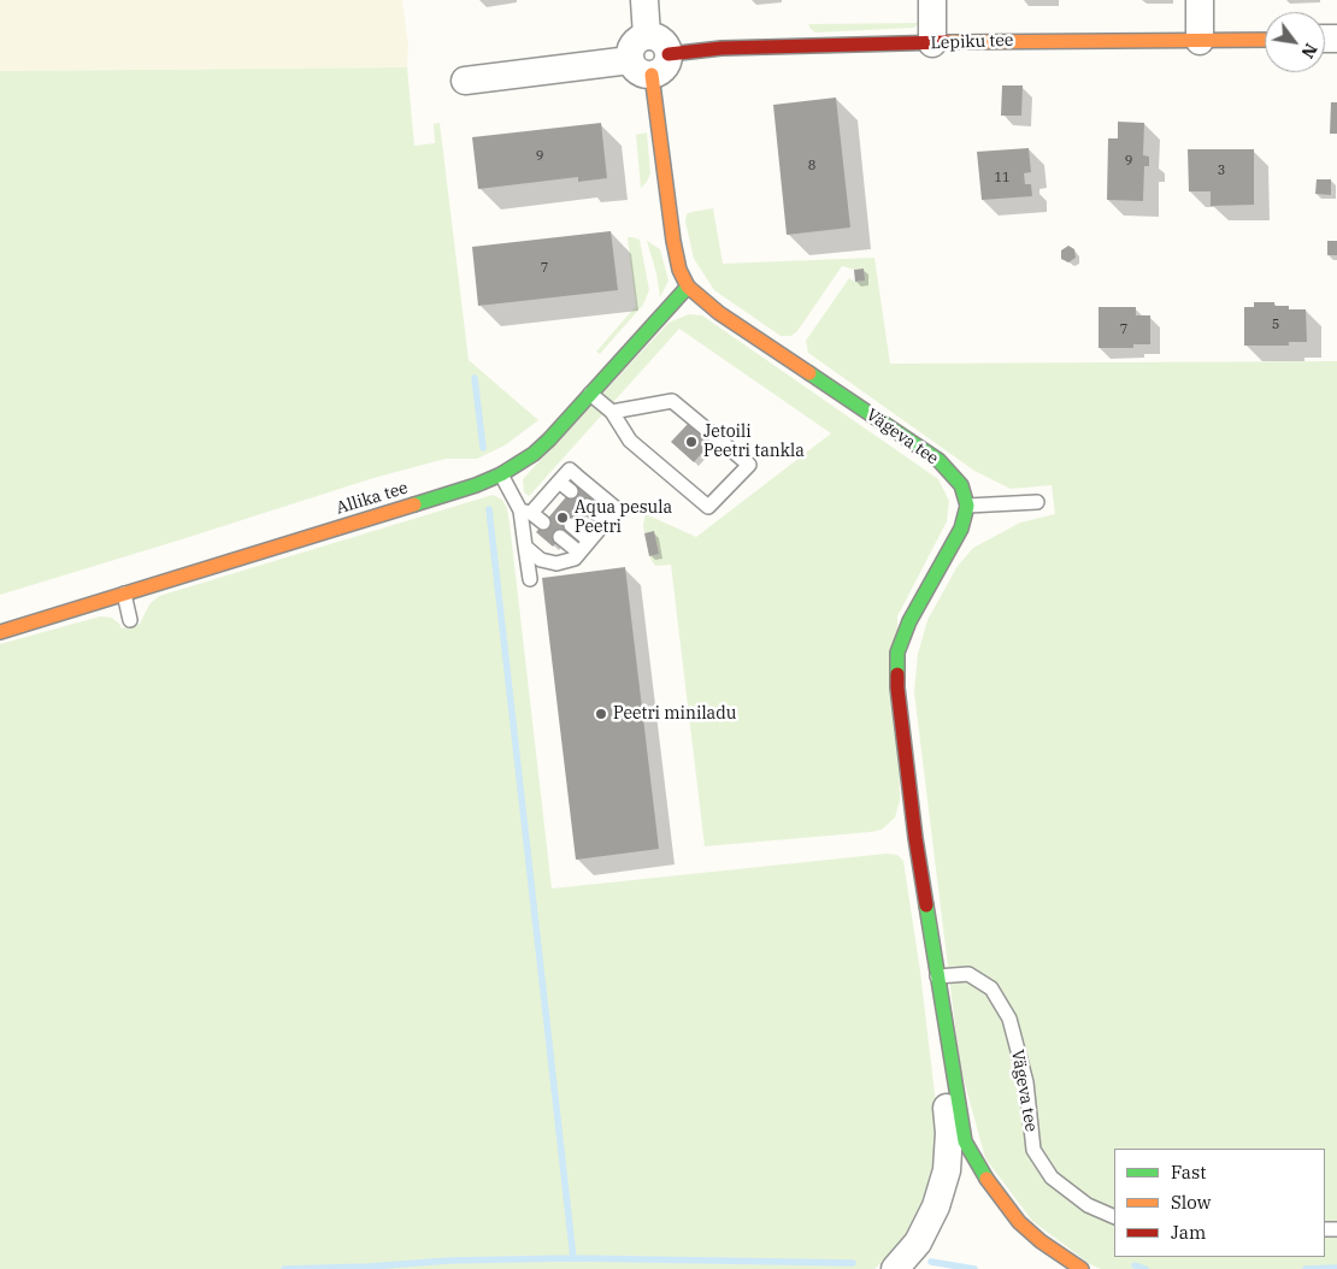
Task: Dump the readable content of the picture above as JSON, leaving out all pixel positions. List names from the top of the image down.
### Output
{
  "streets": {
    "street": ["Lepiku tee", "Vägeva tee", "Allika tee"]
  },
  "crossings": [
    ["Vägeva tee", "Allika tee"]
  ],
  "places": ["Jetoili Peetri tankla", "Aqua pesula Peetri", "Peetri miniladu"],
  "house_numbers": [
    "9",
    "9",
    "8",
    "3",
    "11",
    "7",
    "5",
    "7"
  ],
  "legend": ["Fast", "Slow", "Jam"],
  "north": "bottom right"
}
